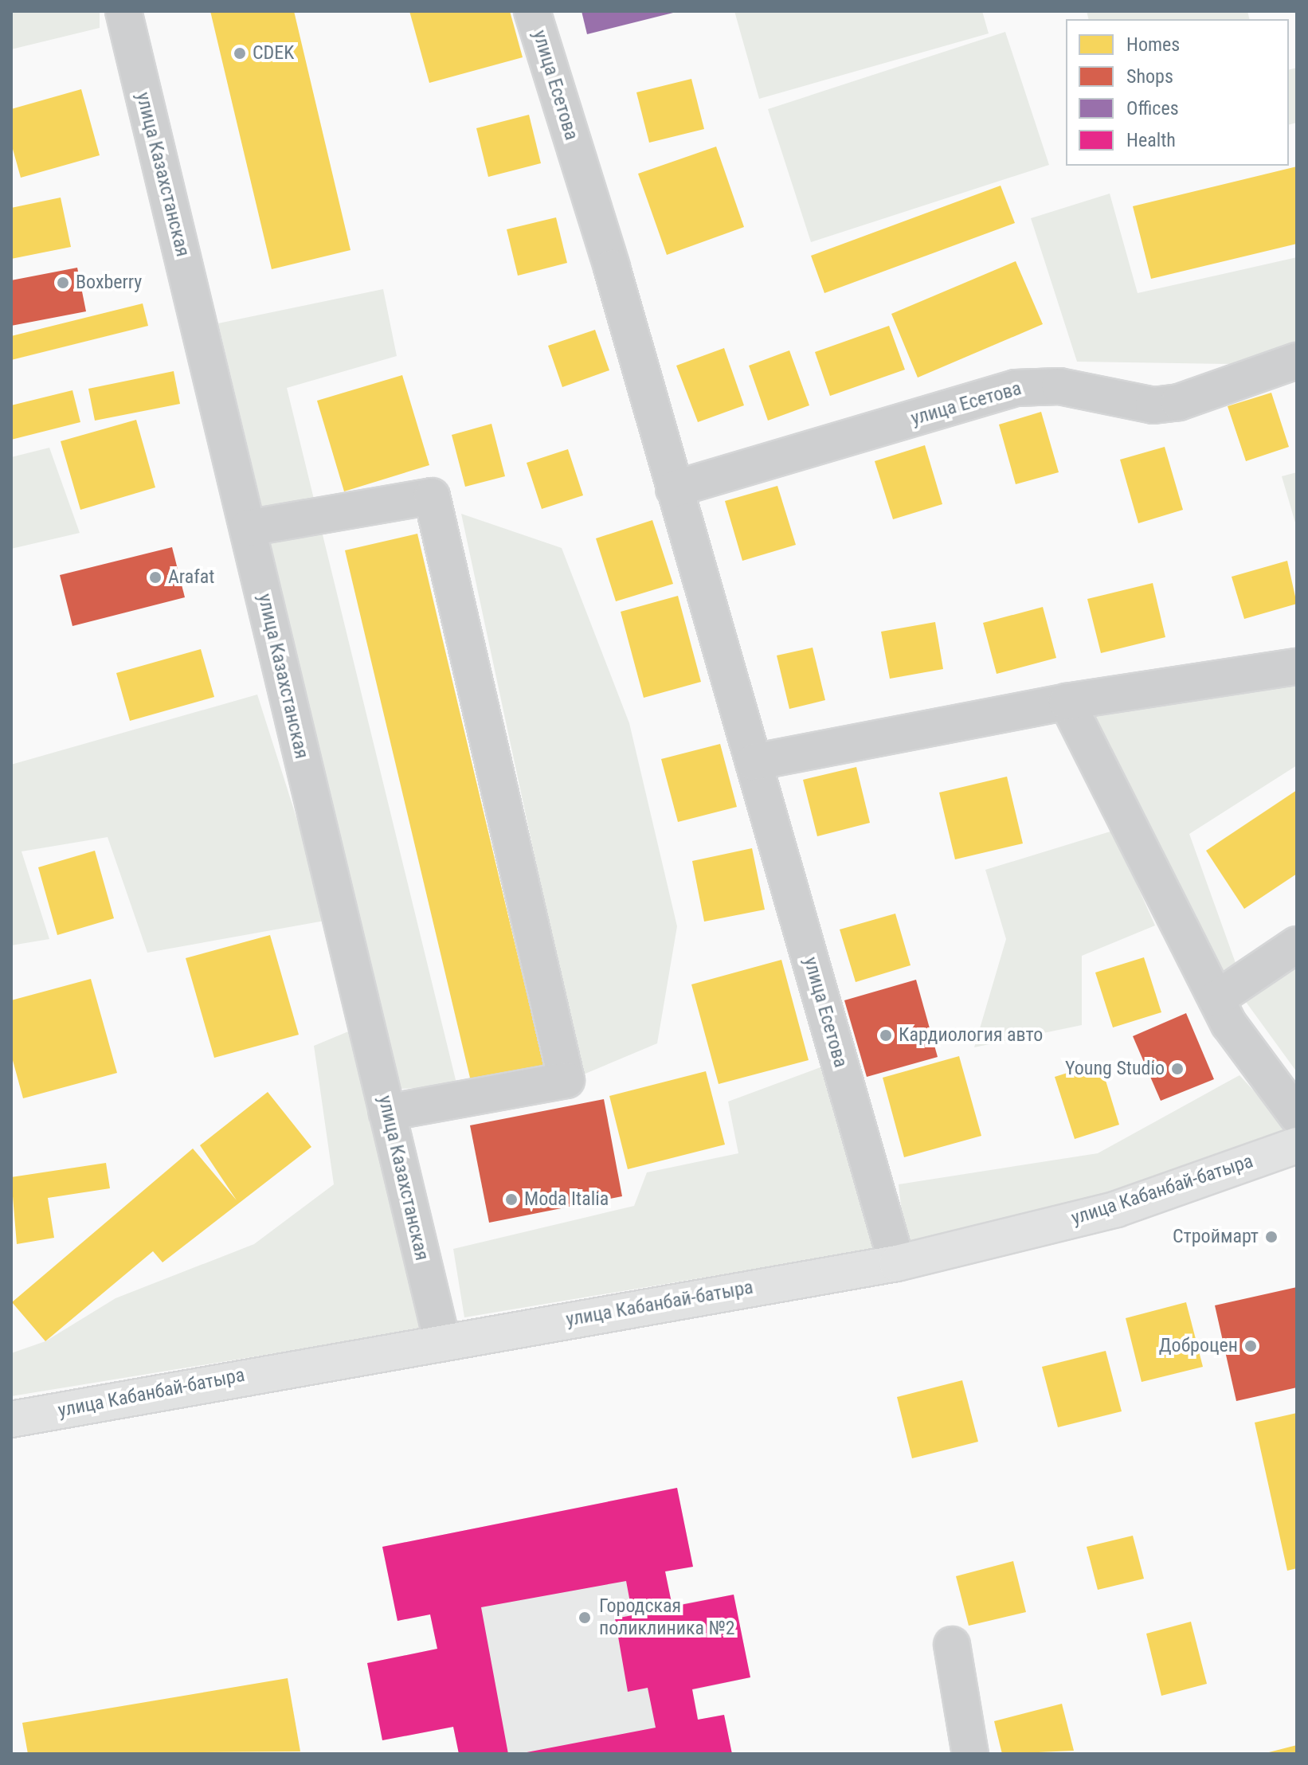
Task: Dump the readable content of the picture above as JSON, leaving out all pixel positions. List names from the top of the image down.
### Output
{
  "streets": {
    "main road": ["улица Кабанбай-батыра"],
    "street": ["улица Есетова", "улица Казахстанская"]
  },
  "crossings": [
    ["улица Есетова", "улица Кабанбай-батыра"],
    ["улица Казахстанская", "улица Кабанбай-батыра"]
  ],
  "places": [
    "CDEK",
    "Boxberry",
    "Arafat",
    "Кардиология авто",
    "Young Studio",
    "Moda Italia",
    "Строймарт",
    "Доброцен",
    "Городская поликлиника №2"
  ],
  "legend": [
    "Homes",
    "Shops",
    "Offices",
    "Health"
  ]
}
